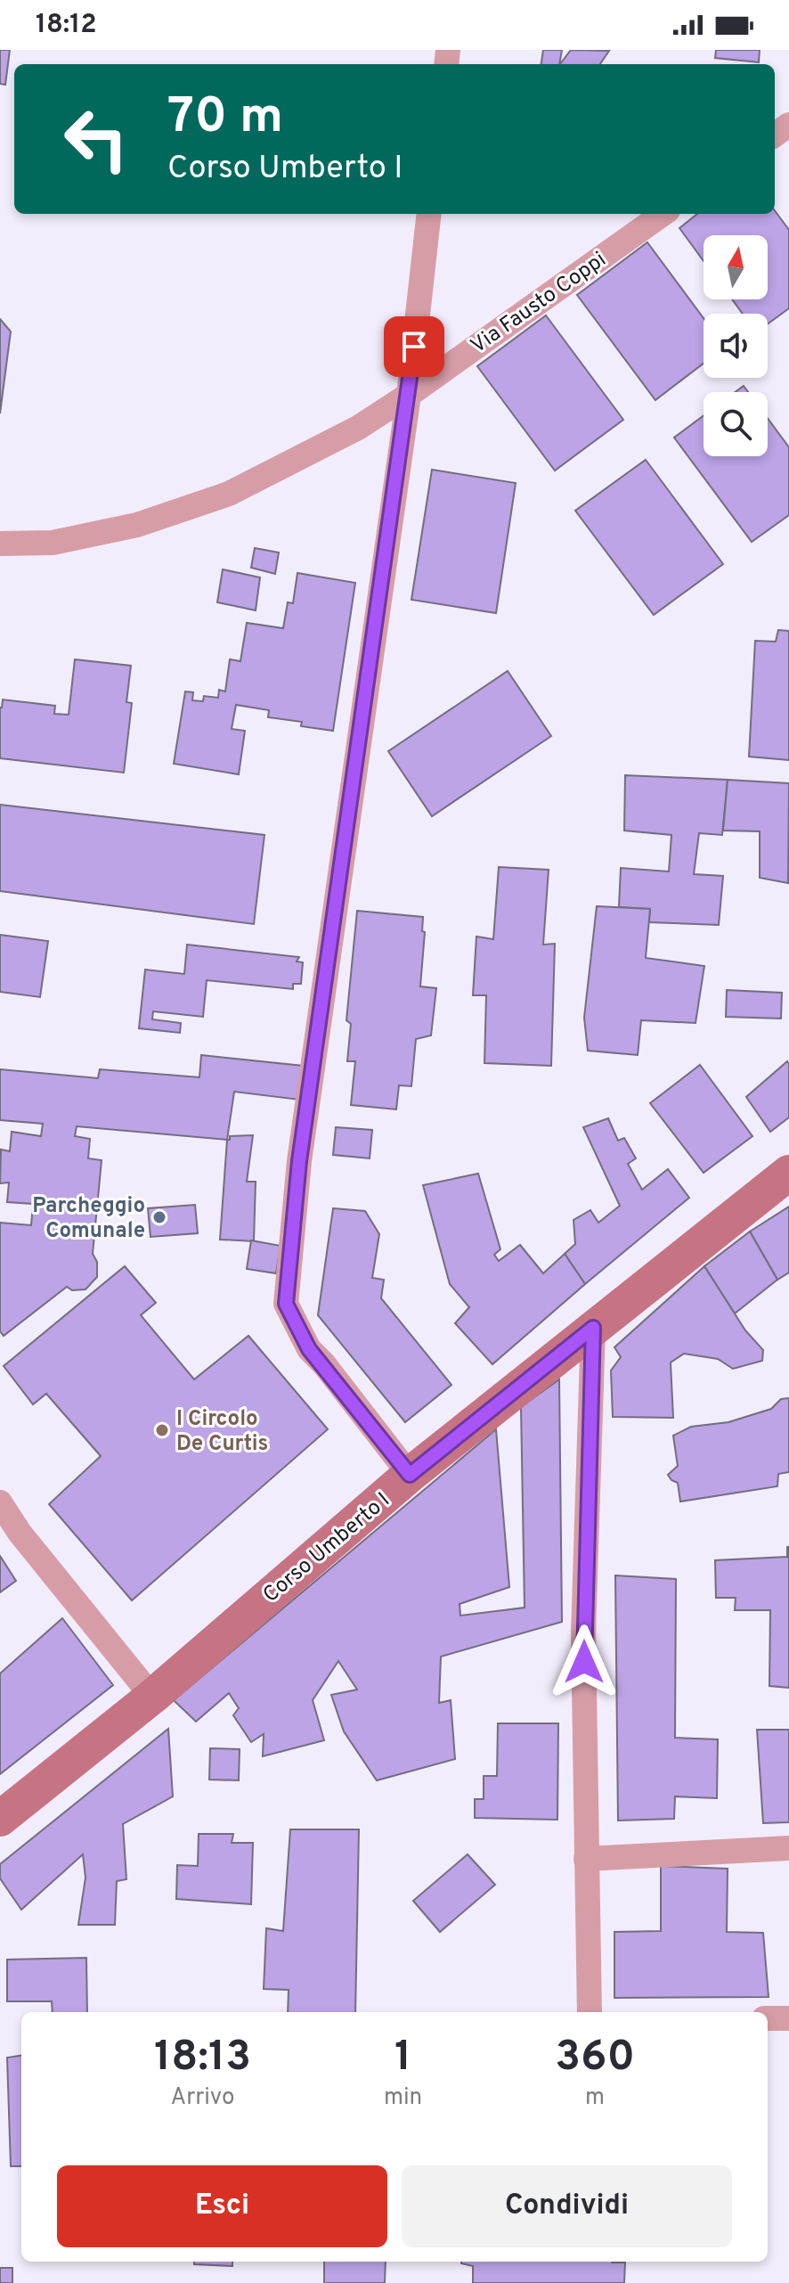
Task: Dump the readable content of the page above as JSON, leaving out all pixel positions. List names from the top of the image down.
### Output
{
  "streets": {
    "main road": ["Corso Umberto I"],
    "street": ["Via Fausto Coppi"]
  },
  "places": ["Parcheggio Comunale", "I Circolo De Curtis"],
  "north": "top",
  "page": {
    "status": "18:12",
    "turn": ["70 m", "Corso Umberto I"],
    "eta": [
      "18:13",
      "Arrivo",
      "1",
      "min",
      "360",
      "m"
    ],
    "buttons": ["Esci", "Condividi"]
  }
}
